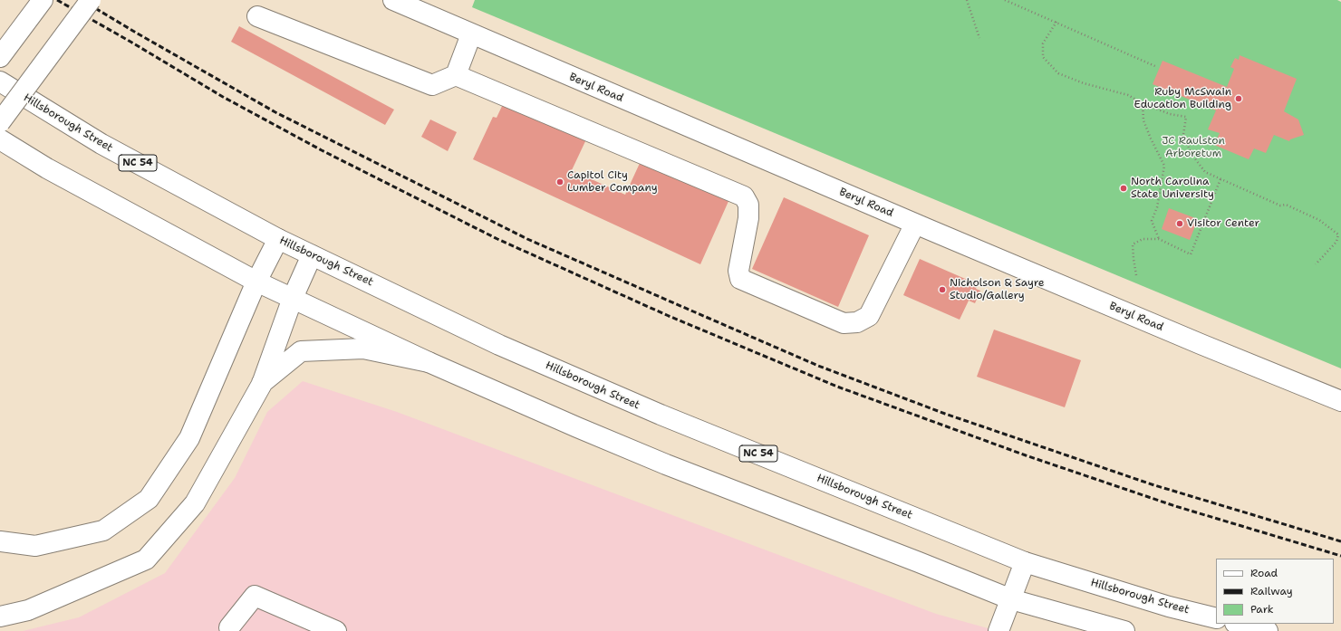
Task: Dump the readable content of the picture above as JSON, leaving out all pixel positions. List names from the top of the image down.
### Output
{
  "streets": {
    "main road": ["Beryl Road", "Hillsborough Street", "NC 54"]
  },
  "parks": ["JC Raulston Arboretum"],
  "places": [
    "Ruby McSwain Education Building",
    "Capitol City Lumber Company",
    "North Carolina State University",
    "Visitor Center",
    "Nicholson & Sayre Studio/Gallery"
  ],
  "legend": ["Road", "Railway", "Park"]
}
